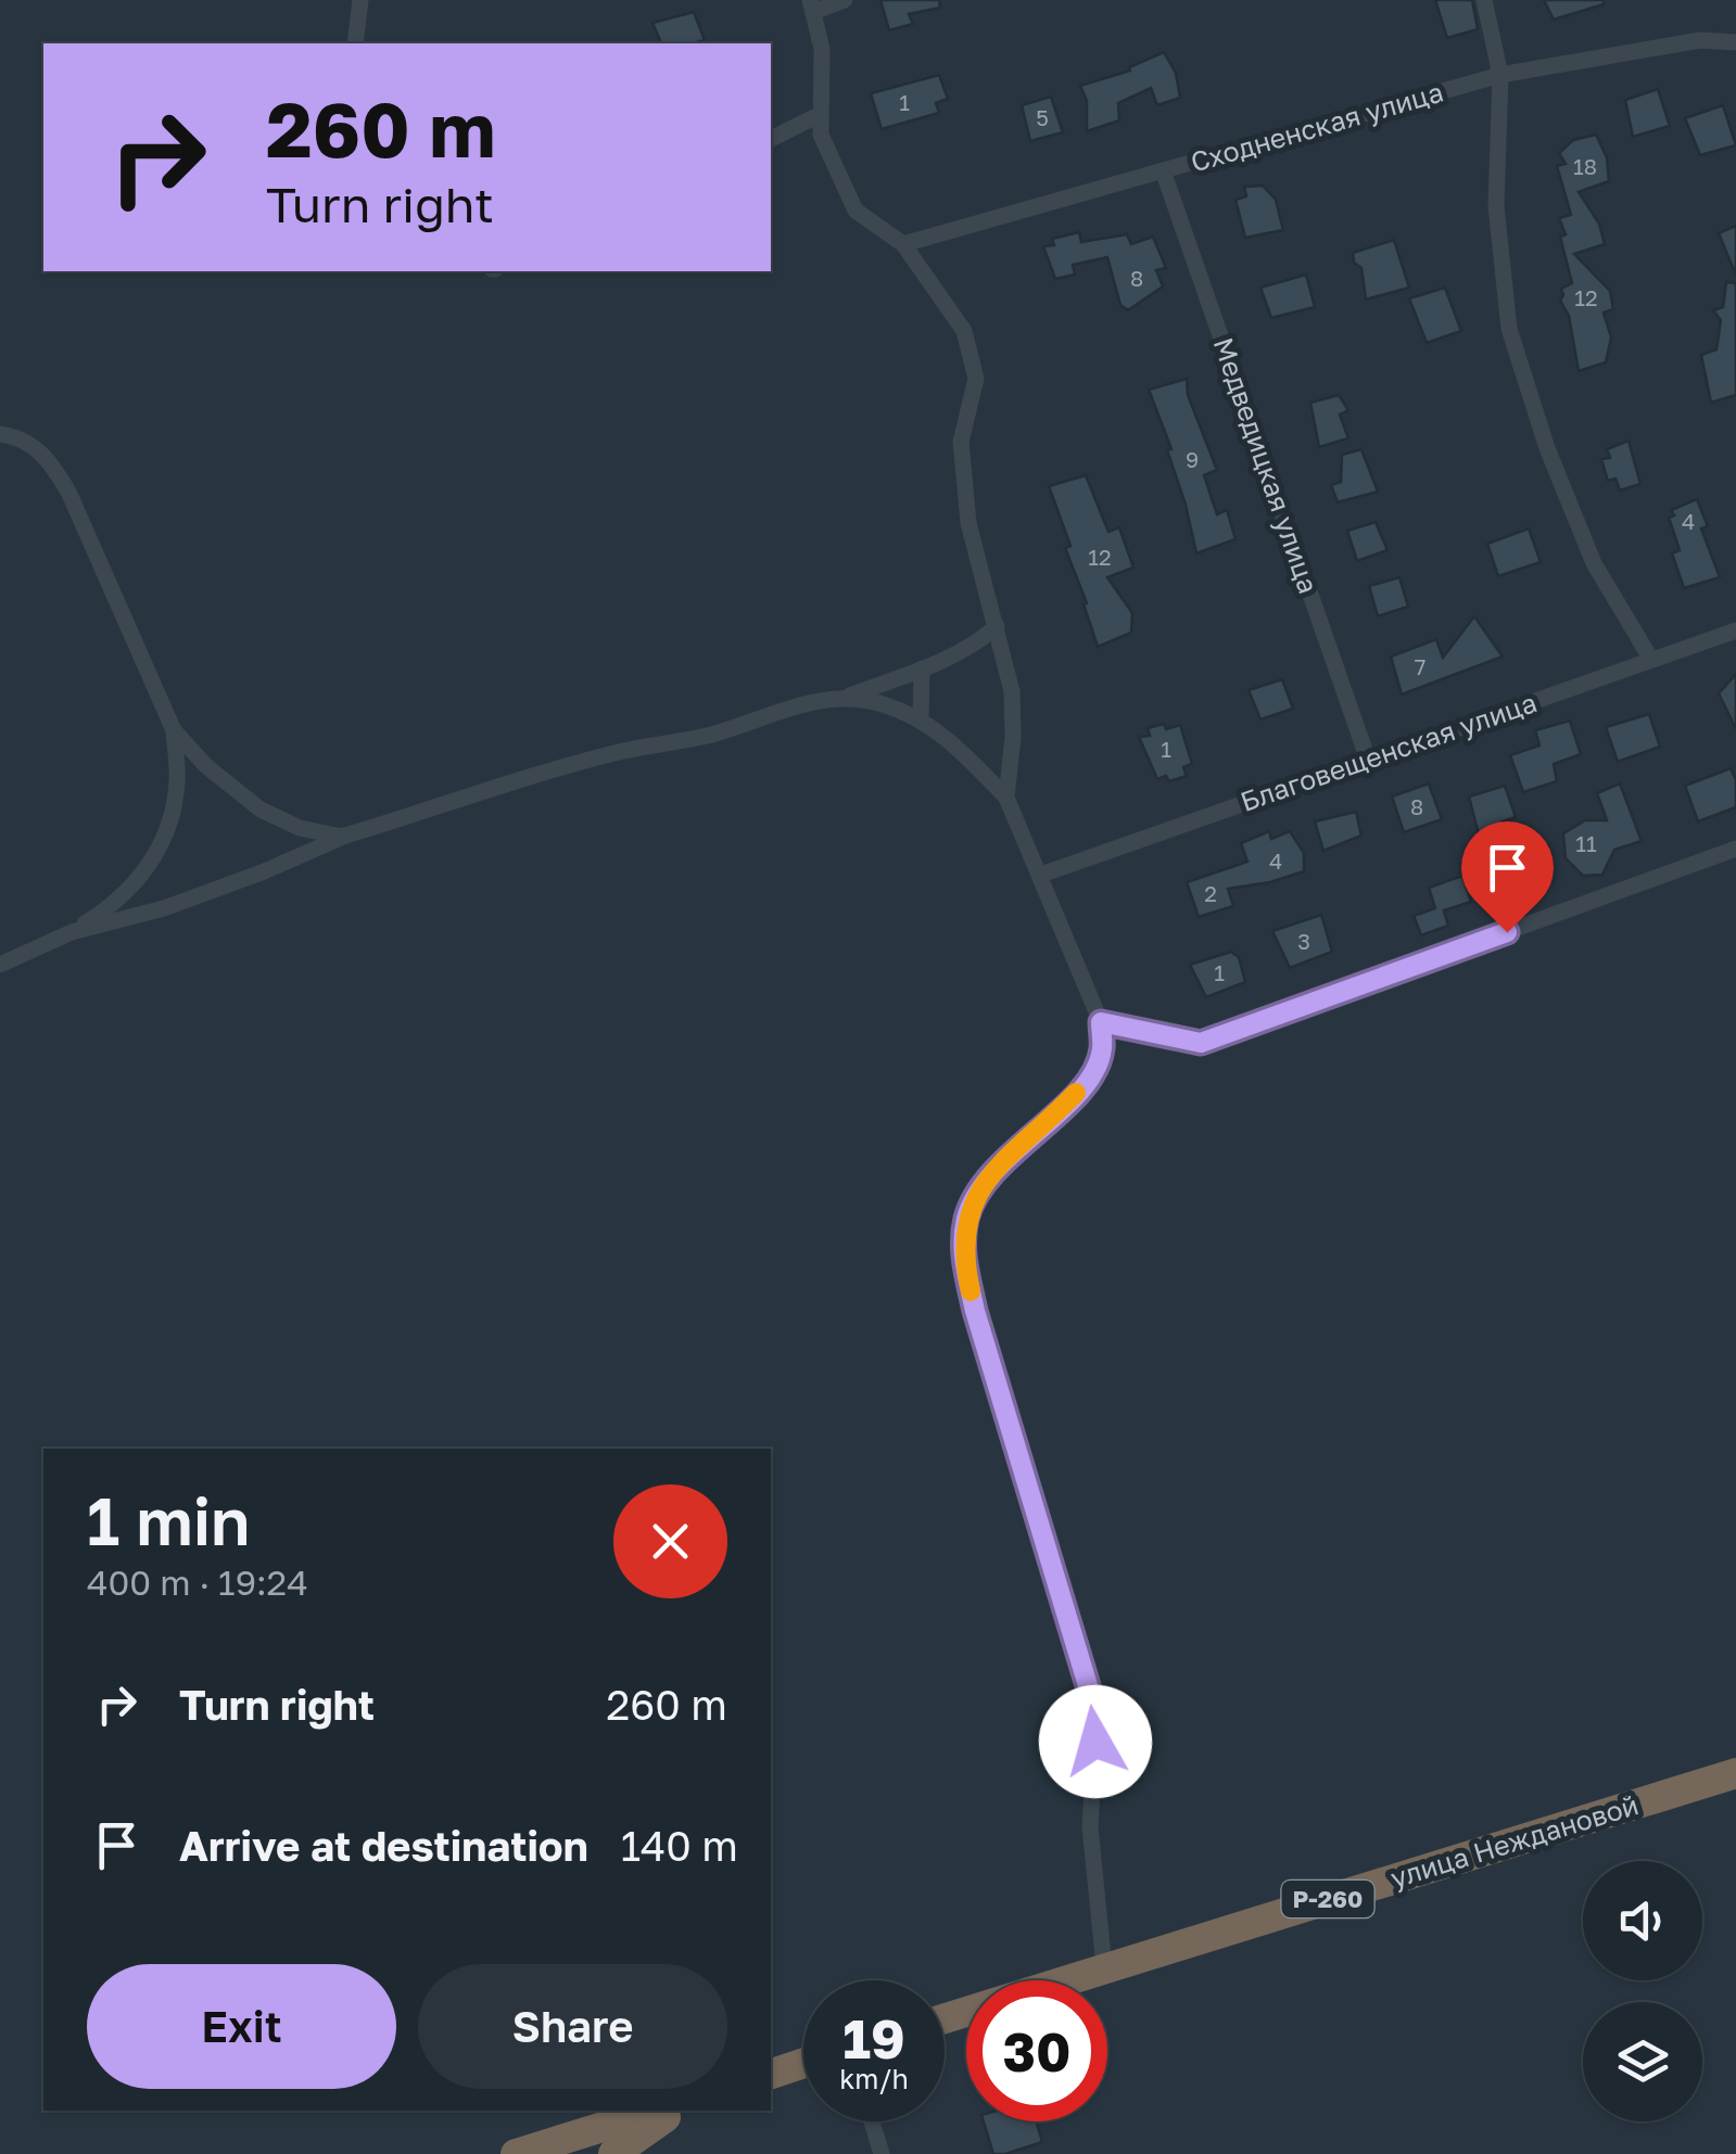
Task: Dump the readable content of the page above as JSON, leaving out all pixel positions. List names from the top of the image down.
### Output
{
  "streets": {
    "highway": ["улица Неждановой", "Р-260"],
    "street": ["Сходненская улица", "Медведицкая улица", "Благовещенская улица"]
  },
  "crossings": [
    ["Сходненская улица", "Медведицкая улица"],
    ["Медведицкая улица", "Благовещенская улица"]
  ],
  "house_numbers": [
    "1",
    "5",
    "18",
    "8",
    "12",
    "9",
    "4",
    "12",
    "7",
    "1",
    "8",
    "11",
    "4",
    "2",
    "3",
    "1"
  ],
  "page": {
    "turn": ["260 m", "Turn right"],
    "heading": ["1 min", "400 m · 19:24"],
    "list": [
      {
        "name": "Turn right",
        "value": "260 m"
      },
      {
        "name": "Arrive at destination",
        "value": "140 m"
      }
    ],
    "buttons": ["Exit", "Share"],
    "speed": "19 km/h",
    "limit": "30"
  }
}
